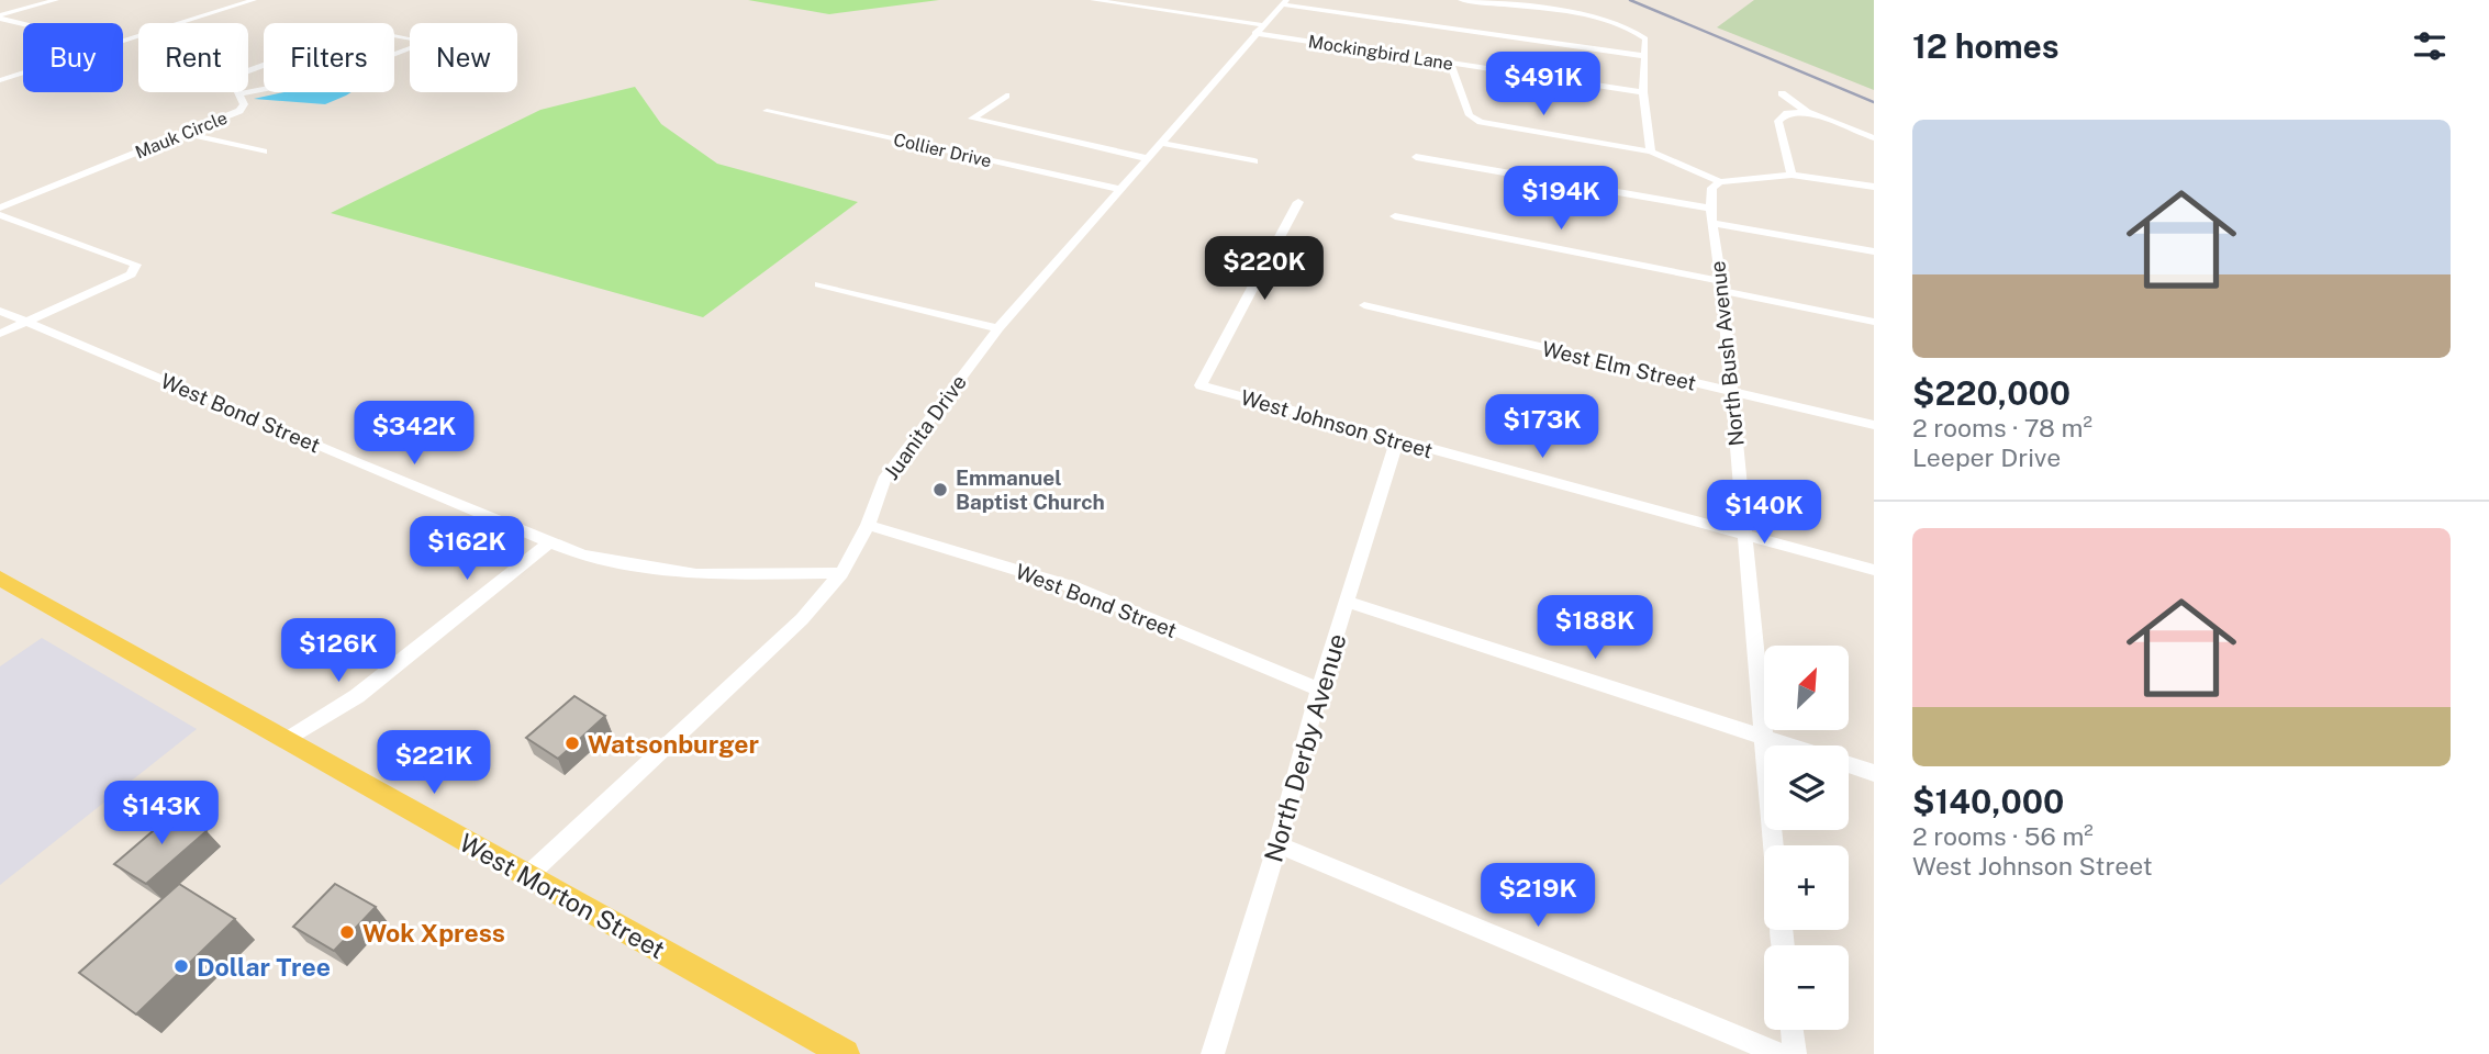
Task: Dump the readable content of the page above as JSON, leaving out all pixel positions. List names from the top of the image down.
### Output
{
  "streets": {
    "main road": ["West Morton Street"],
    "street": [
      "Mockingbird Lane",
      "Mauk Circle",
      "Collier Drive",
      "North Bush Avenue",
      "West Elm Street",
      "West Bond Street",
      "West Johnson Street",
      "Juanita Drive",
      "North Derby Avenue"
    ]
  },
  "crossings": [
    ["Mockingbird Lane", "Juanita Drive"],
    ["Collier Drive", "Juanita Drive"],
    ["North Bush Avenue", "West Elm Street"],
    ["North Bush Avenue", "West Johnson Street"],
    ["West Bond Street", "Juanita Drive"],
    ["West Bond Street", "North Derby Avenue"],
    ["West Johnson Street", "North Derby Avenue"],
    ["Juanita Drive", "West Morton Street"]
  ],
  "places": [
    "Emmanuel Baptist Church",
    "Watsonburger",
    "Wok Xpress",
    "Dollar Tree"
  ],
  "north": "top right",
  "page": {
    "heading": "12 homes",
    "chip": [
      "Buy",
      "Rent",
      "Filters",
      "New"
    ],
    "price": [
      "$491K",
      "$194K",
      "$220K",
      "$173K",
      "$342K",
      "$140K",
      "$162K",
      "$188K",
      "$126K",
      "$221K",
      "$143K",
      "$219K"
    ],
    "list": [
      {
        "name": "$220,000",
        "note": "2 rooms · 78 m² · Leeper Drive"
      },
      {
        "name": "$140,000",
        "note": "2 rooms · 56 m² · West Johnson Street"
      }
    ],
    "map_buttons": ["+", "−"]
  }
}
